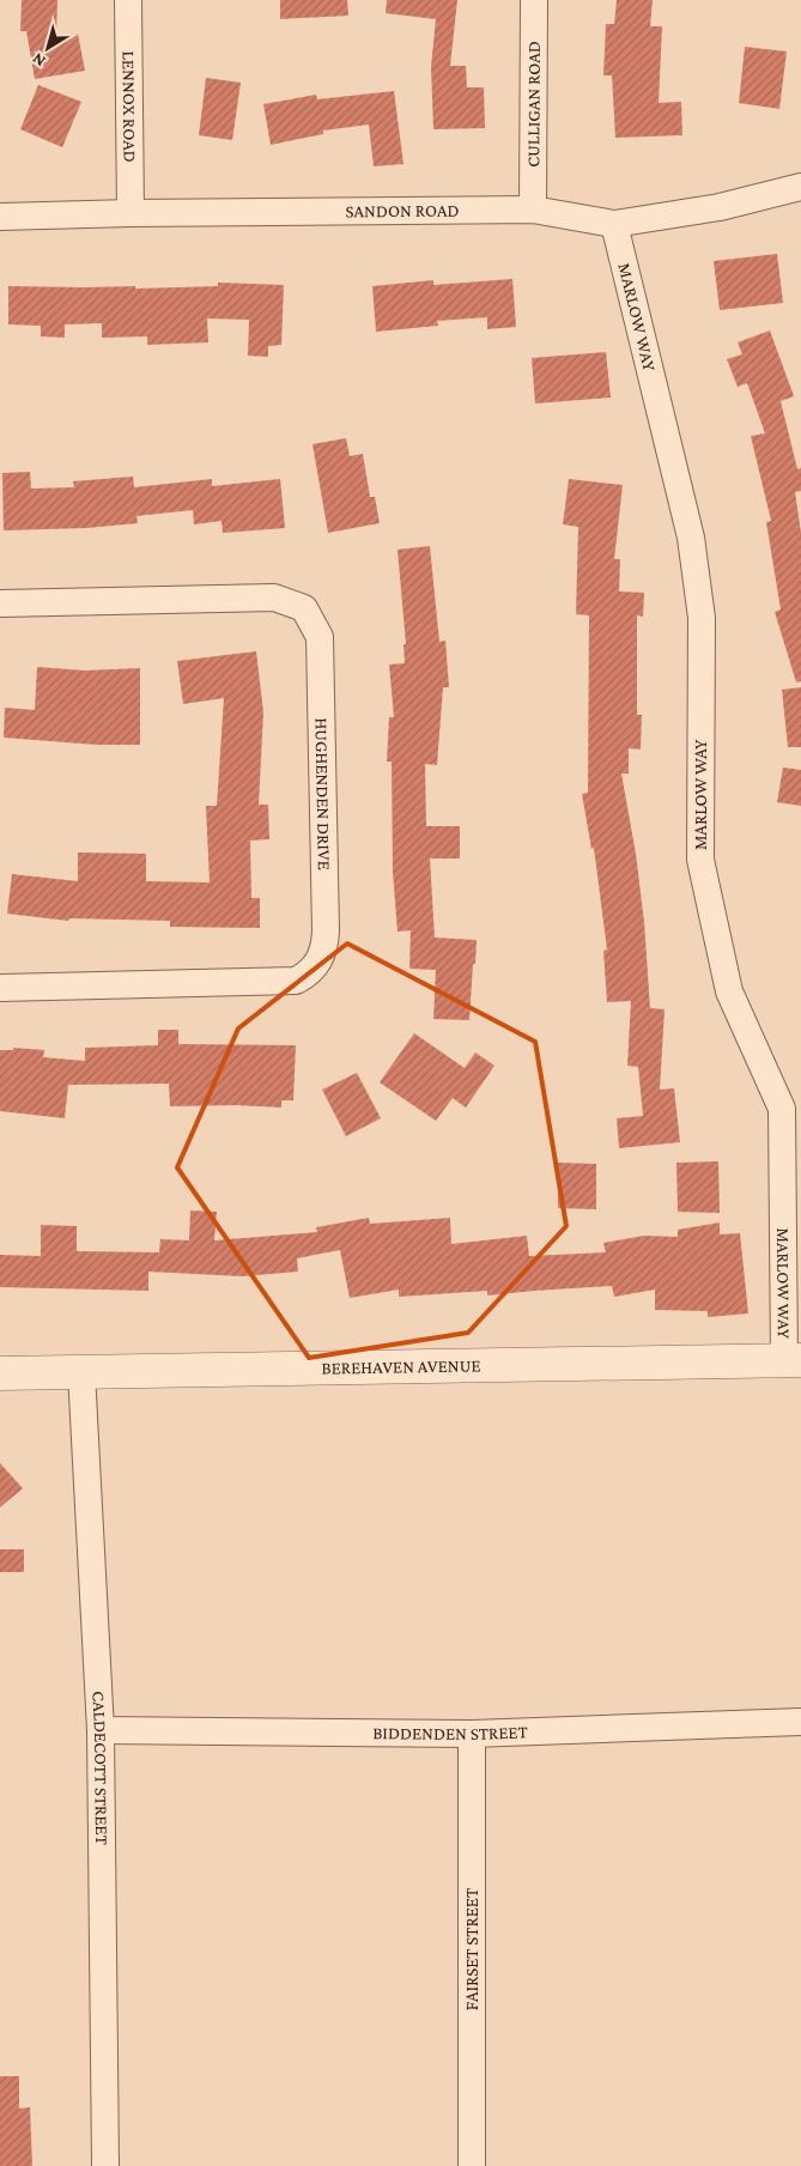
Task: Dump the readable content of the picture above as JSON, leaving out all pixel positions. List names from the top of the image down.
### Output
{
  "streets": {
    "street": [
      "CULLIGAN ROAD",
      "LENNOX ROAD",
      "SANDON ROAD",
      "MARLOW WAY",
      "HUGHENDEN DRIVE",
      "BEREHAVEN AVENUE",
      "BIDDENDEN STREET",
      "CALDECOTT STREET",
      "FAIRSET STREET"
    ]
  },
  "crossings": [
    ["CULLIGAN ROAD", "SANDON ROAD"],
    ["LENNOX ROAD", "SANDON ROAD"],
    ["SANDON ROAD", "MARLOW WAY"],
    ["MARLOW WAY", "BEREHAVEN AVENUE"],
    ["BEREHAVEN AVENUE", "CALDECOTT STREET"],
    ["BIDDENDEN STREET", "CALDECOTT STREET"],
    ["BIDDENDEN STREET", "FAIRSET STREET"]
  ],
  "north": "bottom left"
}
